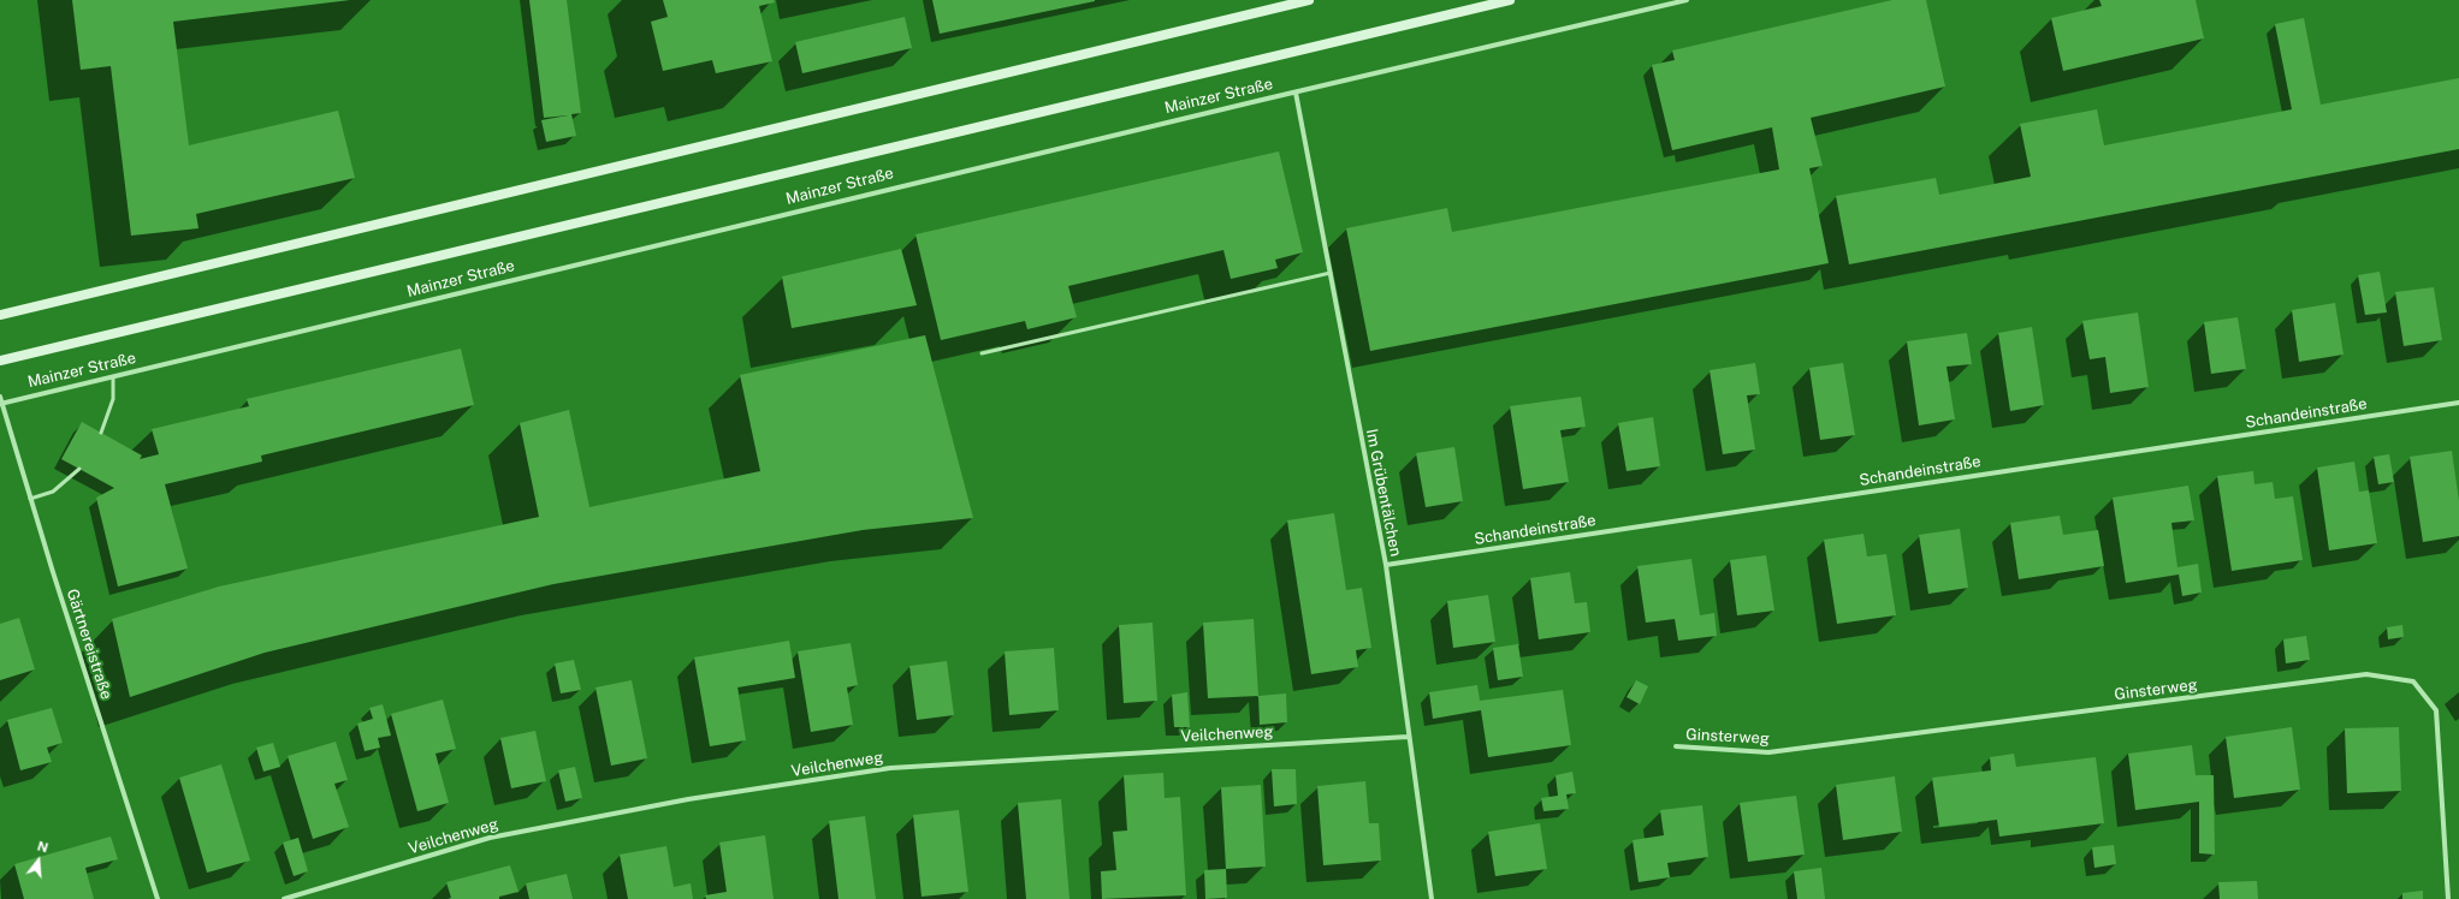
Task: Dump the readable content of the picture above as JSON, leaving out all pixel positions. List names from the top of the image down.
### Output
{
  "streets": {
    "main road": ["Mainzer Straße"],
    "street": [
      "Schandeinstraße",
      "Im Grübentälchen",
      "Gärtnereistraße",
      "Ginsterweg",
      "Veilchenweg"
    ]
  },
  "crossings": [
    ["Mainzer Straße", "Im Grübentälchen"],
    ["Mainzer Straße", "Gärtnereistraße"],
    ["Schandeinstraße", "Im Grübentälchen"],
    ["Im Grübentälchen", "Veilchenweg"]
  ],
  "north": "top"
}
